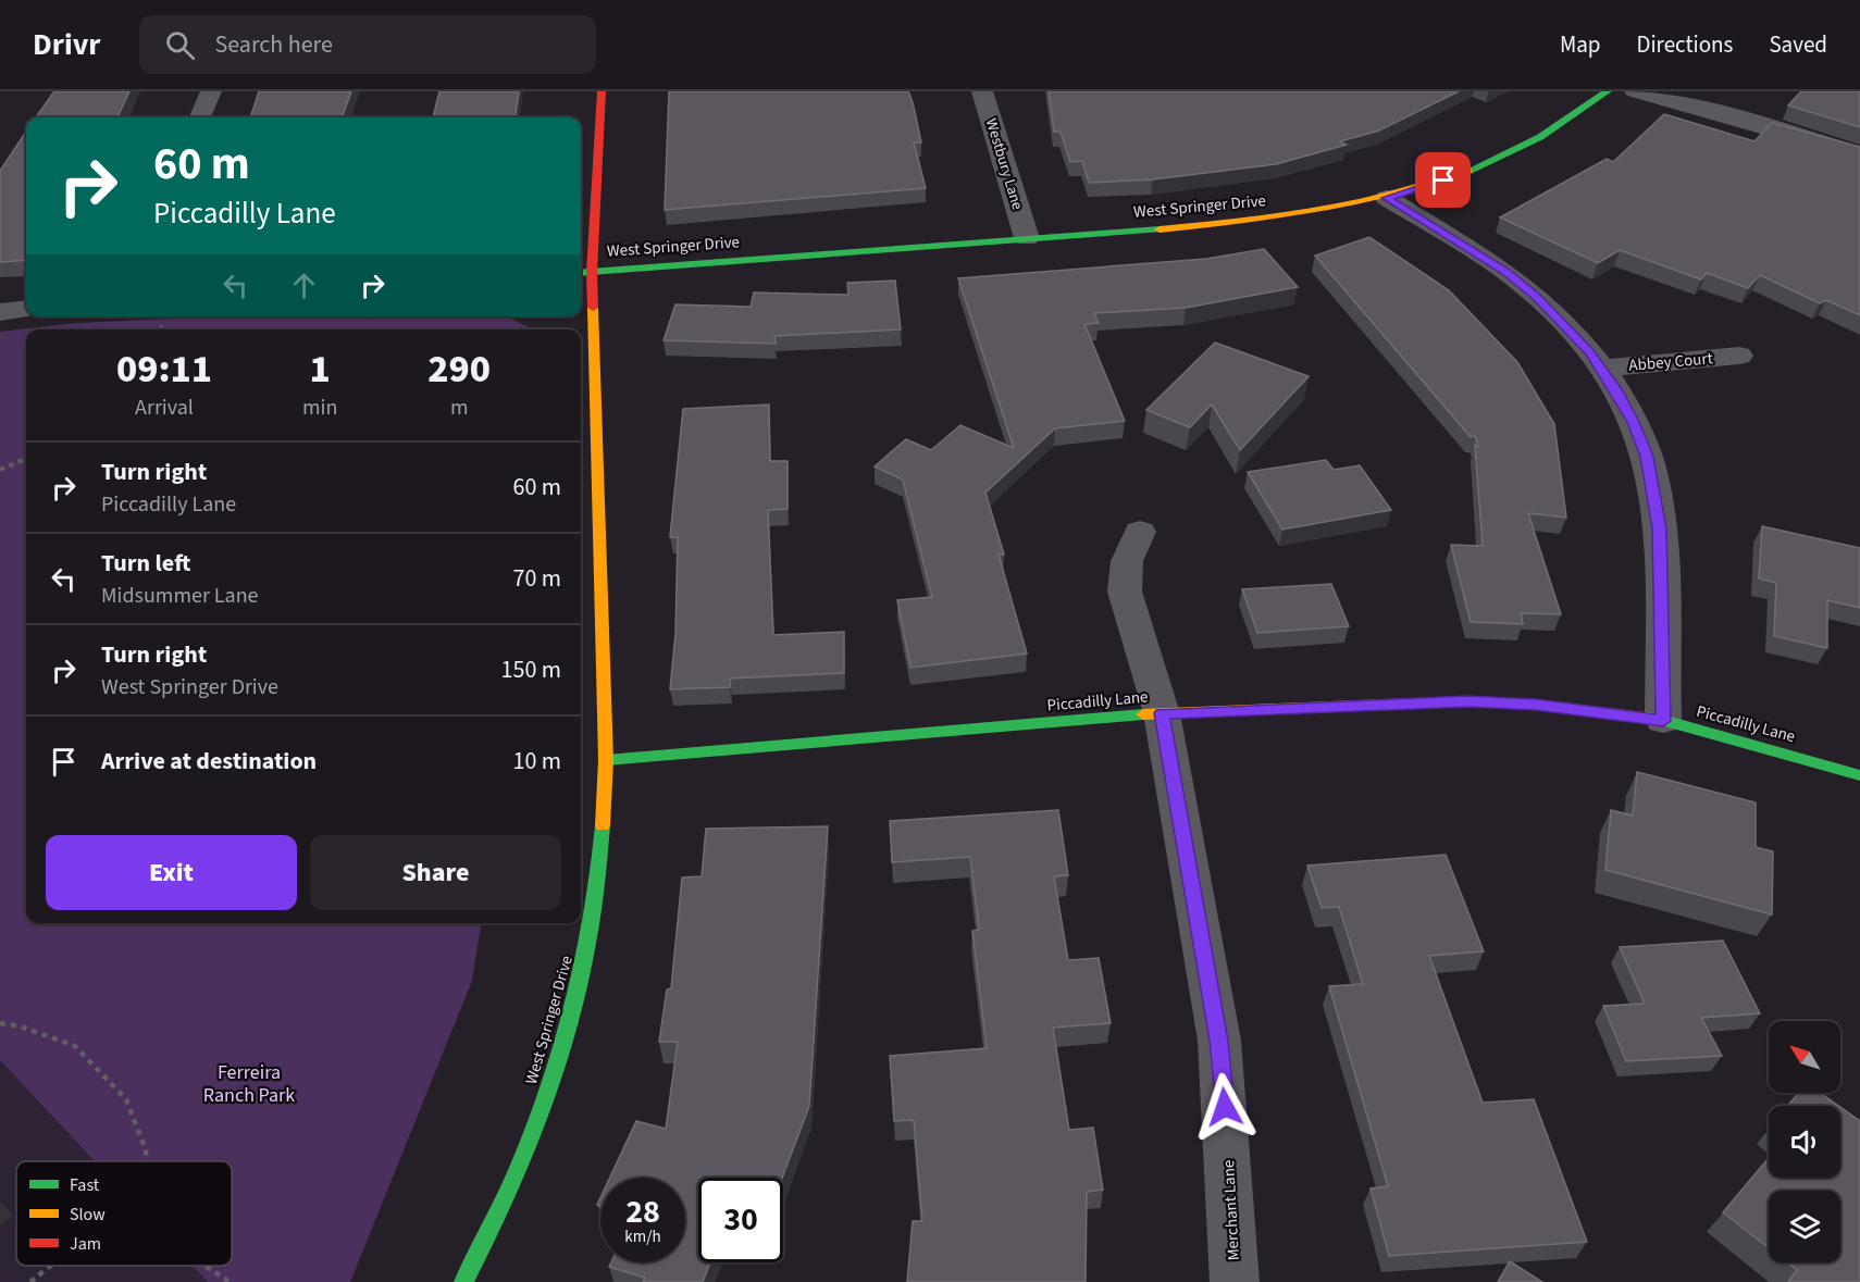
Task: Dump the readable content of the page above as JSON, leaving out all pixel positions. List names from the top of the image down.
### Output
{
  "streets": {
    "street": [
      "Westbury Lane",
      "West Springer Drive",
      "Abbey Court",
      "Piccadilly Lane",
      "Merchant Lane"
    ]
  },
  "crossings": [
    ["Westbury Lane", "West Springer Drive"],
    ["West Springer Drive", "Piccadilly Lane"],
    ["Piccadilly Lane", "Merchant Lane"]
  ],
  "parks": ["Ferreira Ranch Park"],
  "legend": ["Fast", "Slow", "Jam"],
  "north": "top left",
  "page": {
    "header": "Drivr",
    "search": "Search here",
    "nav": ["Map", "Directions", "Saved"],
    "turn": ["60 m", "Piccadilly Lane"],
    "eta": [
      "09:11",
      "Arrival",
      "1",
      "min",
      "290",
      "m"
    ],
    "list": [
      {
        "name": "Turn right",
        "note": "Piccadilly Lane",
        "value": "60 m"
      },
      {
        "name": "Turn left",
        "note": "Midsummer Lane",
        "value": "70 m"
      },
      {
        "name": "Turn right",
        "note": "West Springer Drive",
        "value": "150 m"
      },
      {
        "name": "Arrive at destination",
        "value": "10 m"
      }
    ],
    "buttons": ["Exit", "Share"],
    "speed": "28 km/h",
    "limit": "30"
  }
}
